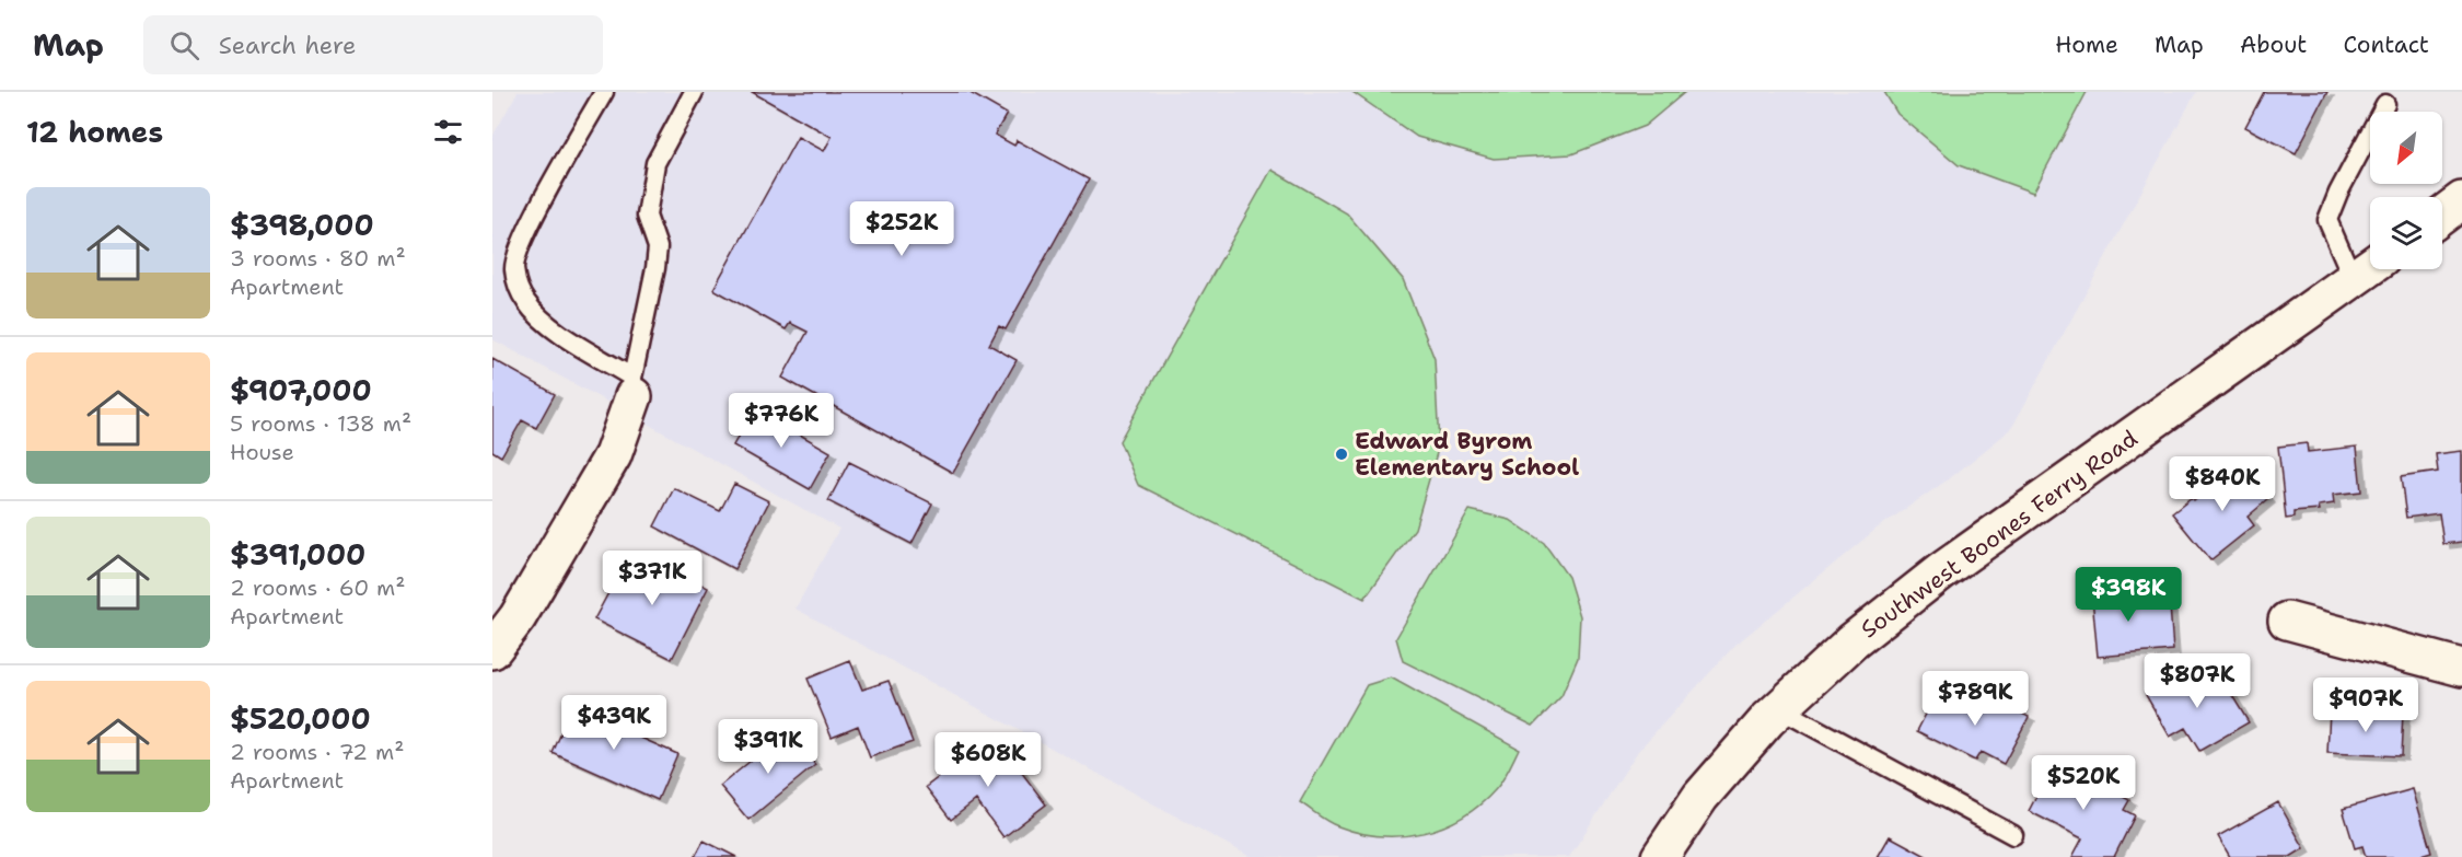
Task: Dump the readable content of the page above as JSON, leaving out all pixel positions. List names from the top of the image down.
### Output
{
  "streets": {
    "main road": ["Southwest Boones Ferry Road"]
  },
  "places": ["Edward Byrom Elementary School"],
  "north": "bottom left",
  "page": {
    "header": "Map",
    "search": "Search here",
    "nav": [
      "Home",
      "Map",
      "About",
      "Contact"
    ],
    "heading": "12 homes",
    "list": [
      {
        "name": "$398,000",
        "note": "3 rooms · 80 m² · Apartment"
      },
      {
        "name": "$907,000",
        "note": "5 rooms · 138 m² · House"
      },
      {
        "name": "$391,000",
        "note": "2 rooms · 60 m² · Apartment"
      },
      {
        "name": "$520,000",
        "note": "2 rooms · 72 m² · Apartment"
      }
    ],
    "price": [
      "$252K",
      "$776K",
      "$840K",
      "$371K",
      "$398K",
      "$807K",
      "$789K",
      "$907K",
      "$439K",
      "$391K",
      "$608K",
      "$520K"
    ]
  }
}
